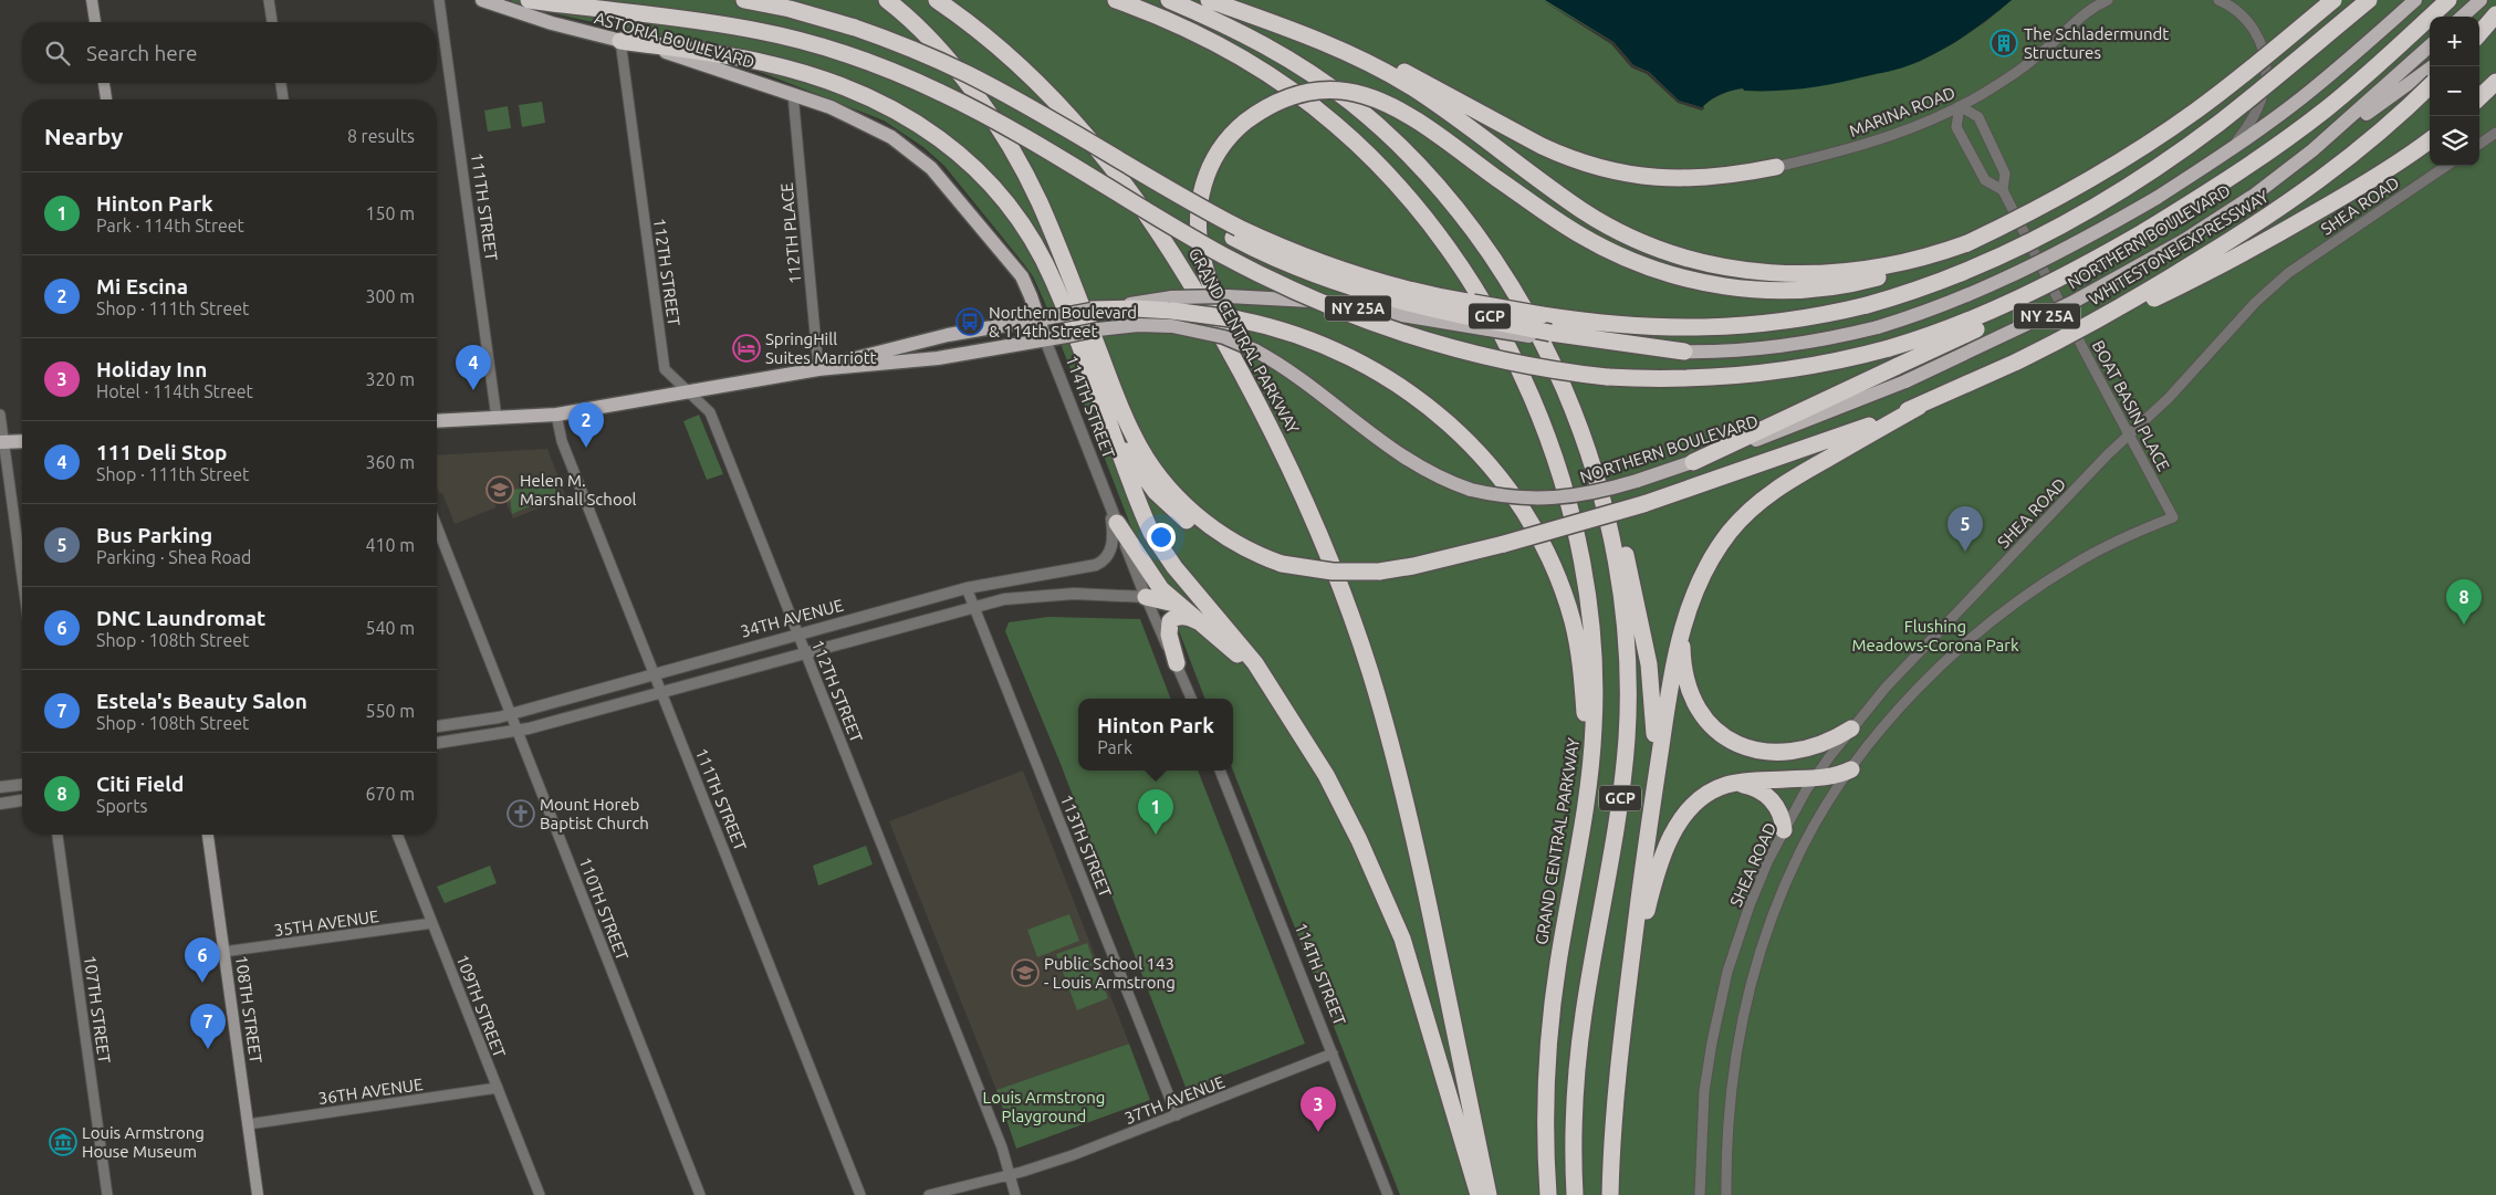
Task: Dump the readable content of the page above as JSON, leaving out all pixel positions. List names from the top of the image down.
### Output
{
  "streets": {
    "highway": ["WHITESTONE EXPRESSWAY", "GCP", "GRAND CENTRAL PARKWAY"],
    "main road": [
      "ASTORIA BOULEVARD",
      "NORTHERN BOULEVARD",
      "NY 25A",
      "114TH STREET",
      "108TH STREET"
    ],
    "street": [
      "MARINA ROAD",
      "SHEA ROAD",
      "111TH STREET",
      "112TH PLACE",
      "112TH STREET",
      "BOAT BASIN PLACE",
      "34TH AVENUE",
      "113TH STREET",
      "110TH STREET",
      "35TH AVENUE",
      "109TH STREET",
      "107TH STREET",
      "36TH AVENUE",
      "37TH AVENUE"
    ]
  },
  "crossings": [
    ["ASTORIA BOULEVARD", "112TH PLACE"],
    ["ASTORIA BOULEVARD", "112TH STREET"],
    ["ASTORIA BOULEVARD", "114TH STREET"],
    ["MARINA ROAD", "BOAT BASIN PLACE"],
    ["SHEA ROAD", "BOAT BASIN PLACE"],
    ["111TH STREET", "NORTHERN BOULEVARD"],
    ["111TH STREET", "34TH AVENUE"],
    ["112TH PLACE", "NORTHERN BOULEVARD"],
    ["112TH PLACE", "114TH STREET"],
    ["NORTHERN BOULEVARD", "112TH STREET"],
    ["NORTHERN BOULEVARD", "114TH STREET"],
    ["112TH STREET", "34TH AVENUE"],
    ["112TH STREET", "37TH AVENUE"],
    ["114TH STREET", "34TH AVENUE"],
    ["114TH STREET", "37TH AVENUE"],
    ["34TH AVENUE", "113TH STREET"],
    ["34TH AVENUE", "110TH STREET"],
    ["113TH STREET", "37TH AVENUE"],
    ["35TH AVENUE", "109TH STREET"],
    ["35TH AVENUE", "108TH STREET"],
    ["109TH STREET", "36TH AVENUE"],
    ["108TH STREET", "36TH AVENUE"]
  ],
  "parks": ["Flushing Meadows-Corona Park", "Louis Armstrong Playground"],
  "places": {
    "building": ["The Schladermundt Structures"],
    "bus stop": ["Northern Boulevard & 114th Street"],
    "hotel": ["SpringHill Suites Marriott"],
    "school or university": ["Helen M. Marshall School", "Public School 143 - Louis Armstrong"],
    "church": ["Mount Horeb Baptist Church"],
    "museum": ["Louis Armstrong House Museum"]
  },
  "page": {
    "map_buttons": ["+", "−"],
    "search": "Search here",
    "heading": ["Nearby", "8 results"],
    "list": [
      {
        "mark": "1",
        "name": "Hinton Park",
        "note": "Park · 114th Street",
        "value": "150 m"
      },
      {
        "mark": "2",
        "name": "Mi Escina",
        "note": "Shop · 111th Street",
        "value": "300 m"
      },
      {
        "mark": "3",
        "name": "Holiday Inn",
        "note": "Hotel · 114th Street",
        "value": "320 m"
      },
      {
        "mark": "4",
        "name": "111 Deli Stop",
        "note": "Shop · 111th Street",
        "value": "360 m"
      },
      {
        "mark": "5",
        "name": "Bus Parking",
        "note": "Parking · Shea Road",
        "value": "410 m"
      },
      {
        "mark": "6",
        "name": "DNC Laundromat",
        "note": "Shop · 108th Street",
        "value": "540 m"
      },
      {
        "mark": "7",
        "name": "Estela's Beauty Salon",
        "note": "Shop · 108th Street",
        "value": "550 m"
      },
      {
        "mark": "8",
        "name": "Citi Field",
        "note": "Sports",
        "value": "670 m"
      }
    ],
    "pins": [
      "4",
      "2",
      "5",
      "8",
      "1",
      "6",
      "7",
      "3"
    ],
    "popup": ["Hinton Park", "Park"]
  }
}
